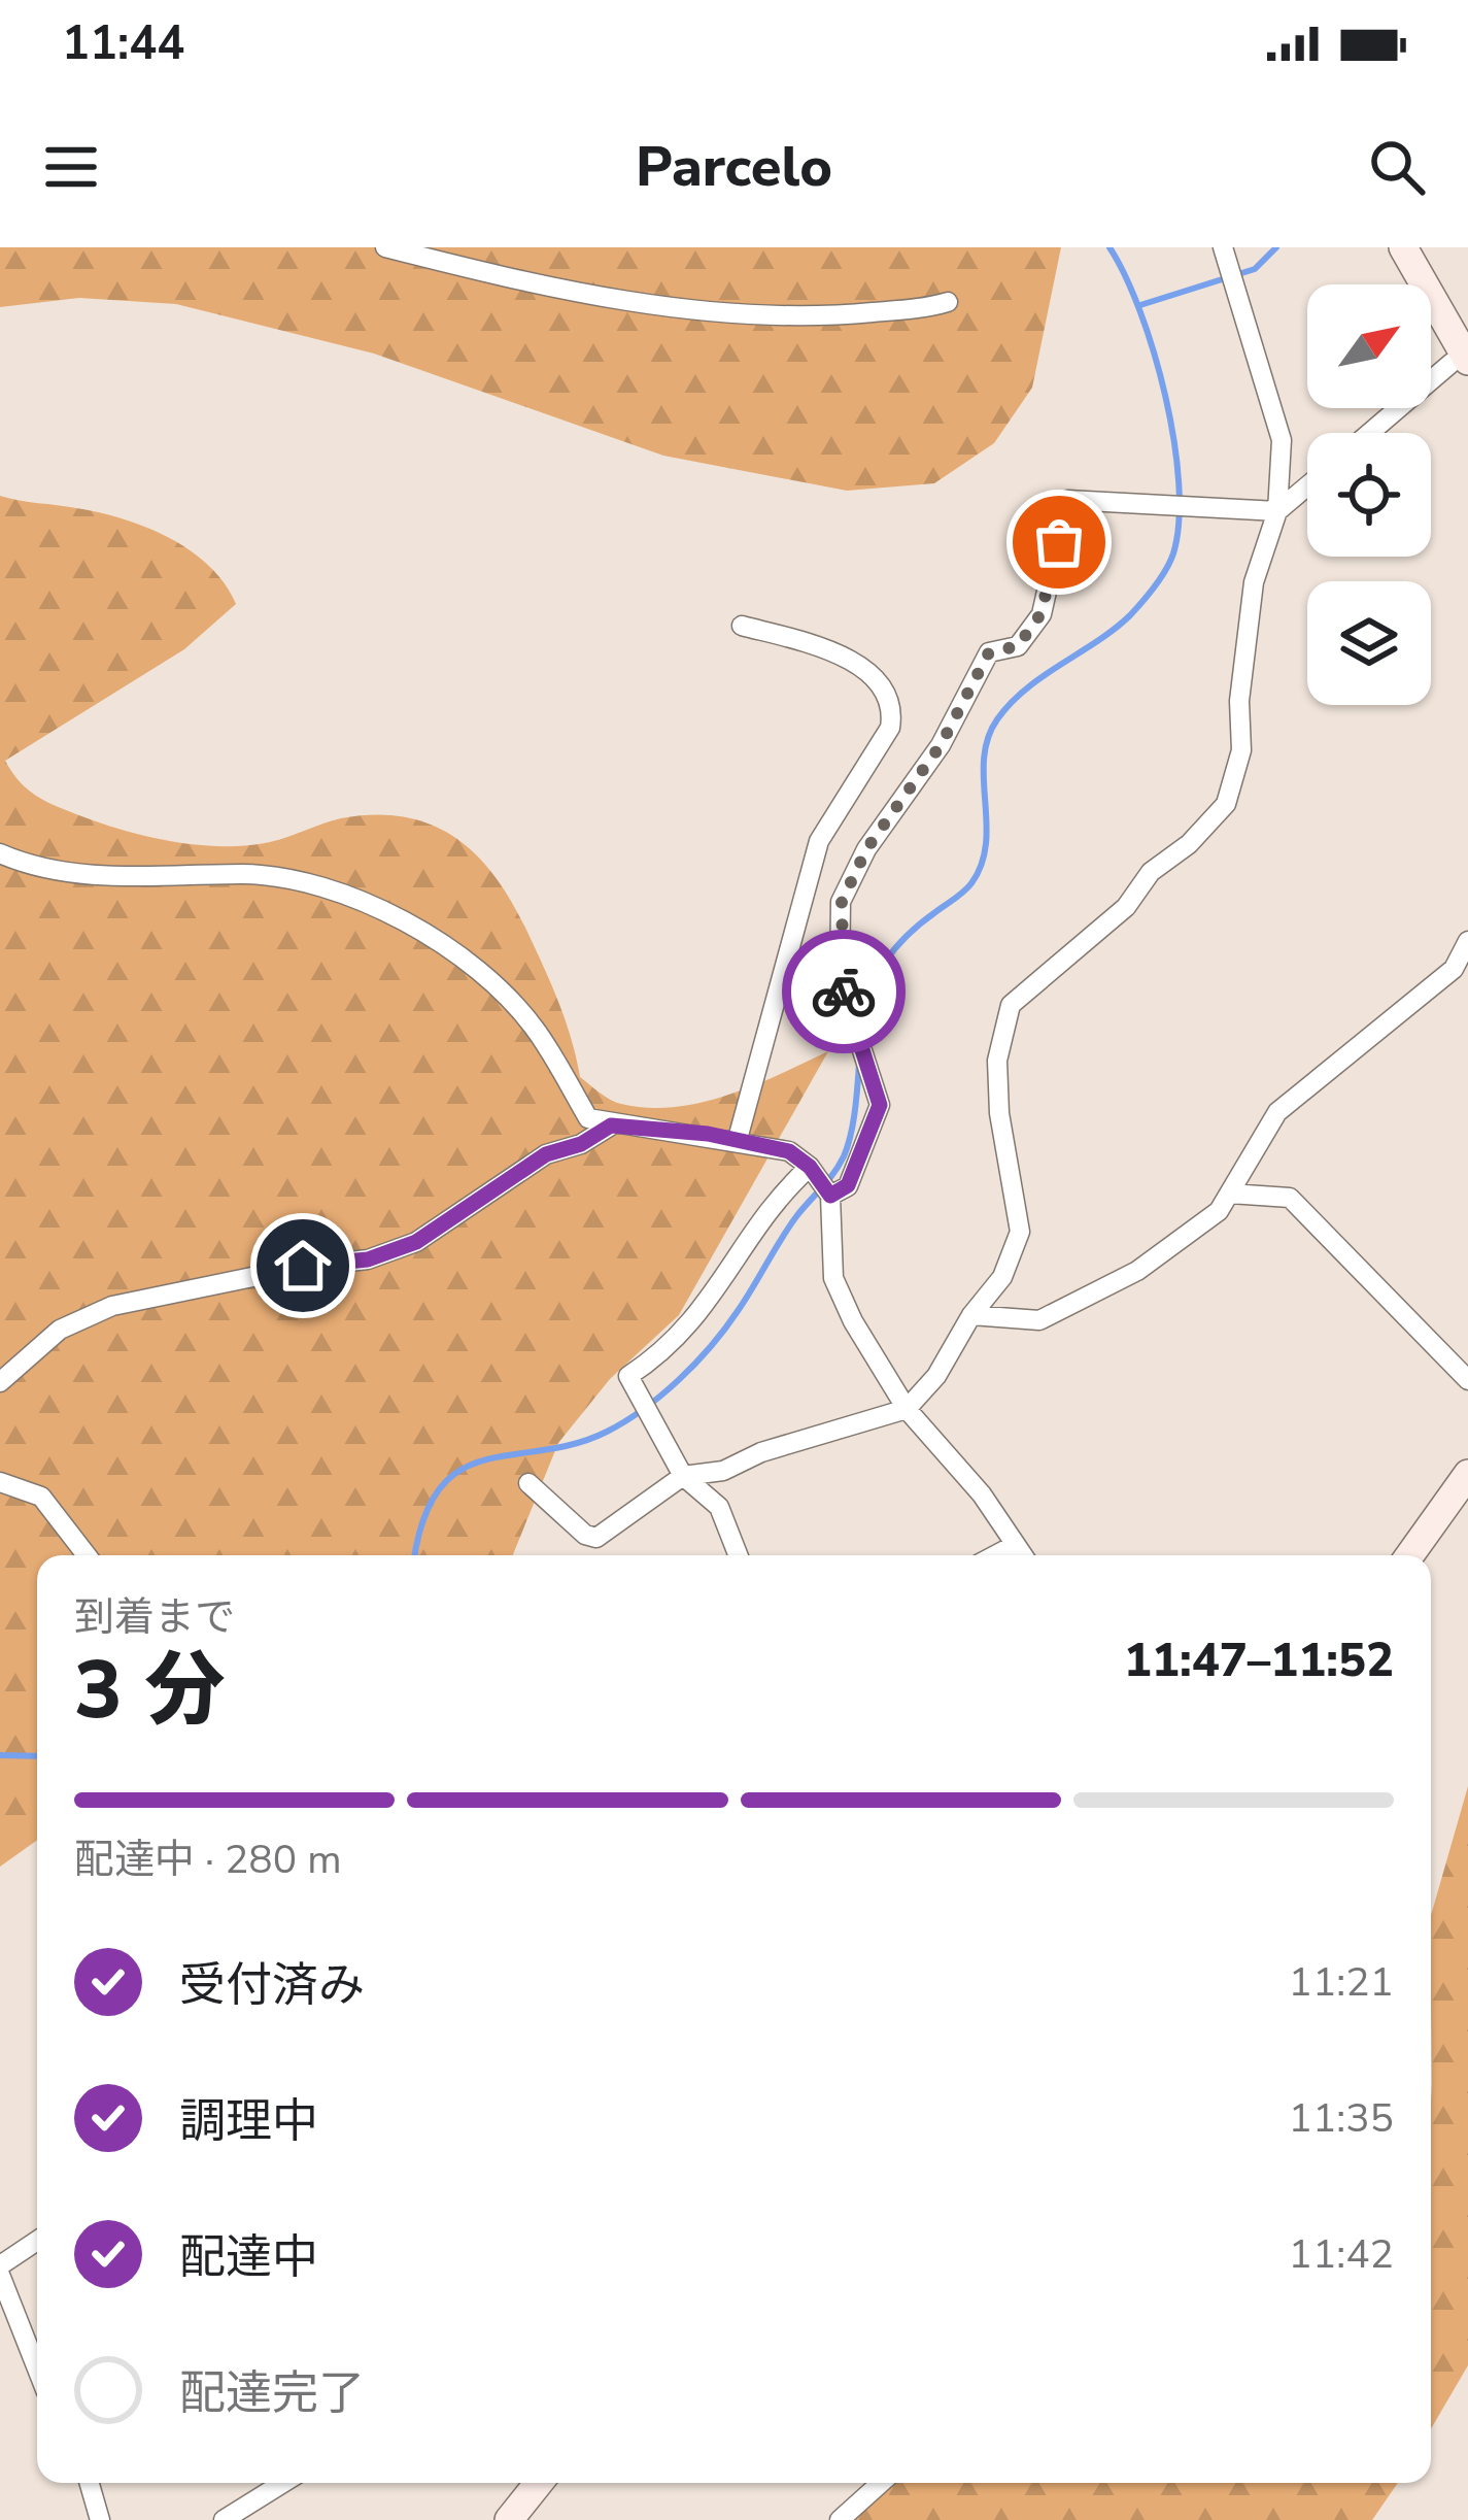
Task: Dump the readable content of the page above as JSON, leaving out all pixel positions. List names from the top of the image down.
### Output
{
  "north": "top right",
  "page": {
    "status": "11:44",
    "header": "Parcelo",
    "heading": ["3 分", "到着まで", "11:47–11:52"],
    "bar": "配達中 · 280 m",
    "list": [
      ["受付済み", "11:21"],
      ["調理中", "11:35"],
      ["配達中", "11:42"],
      "配達完了"
    ]
  }
}
